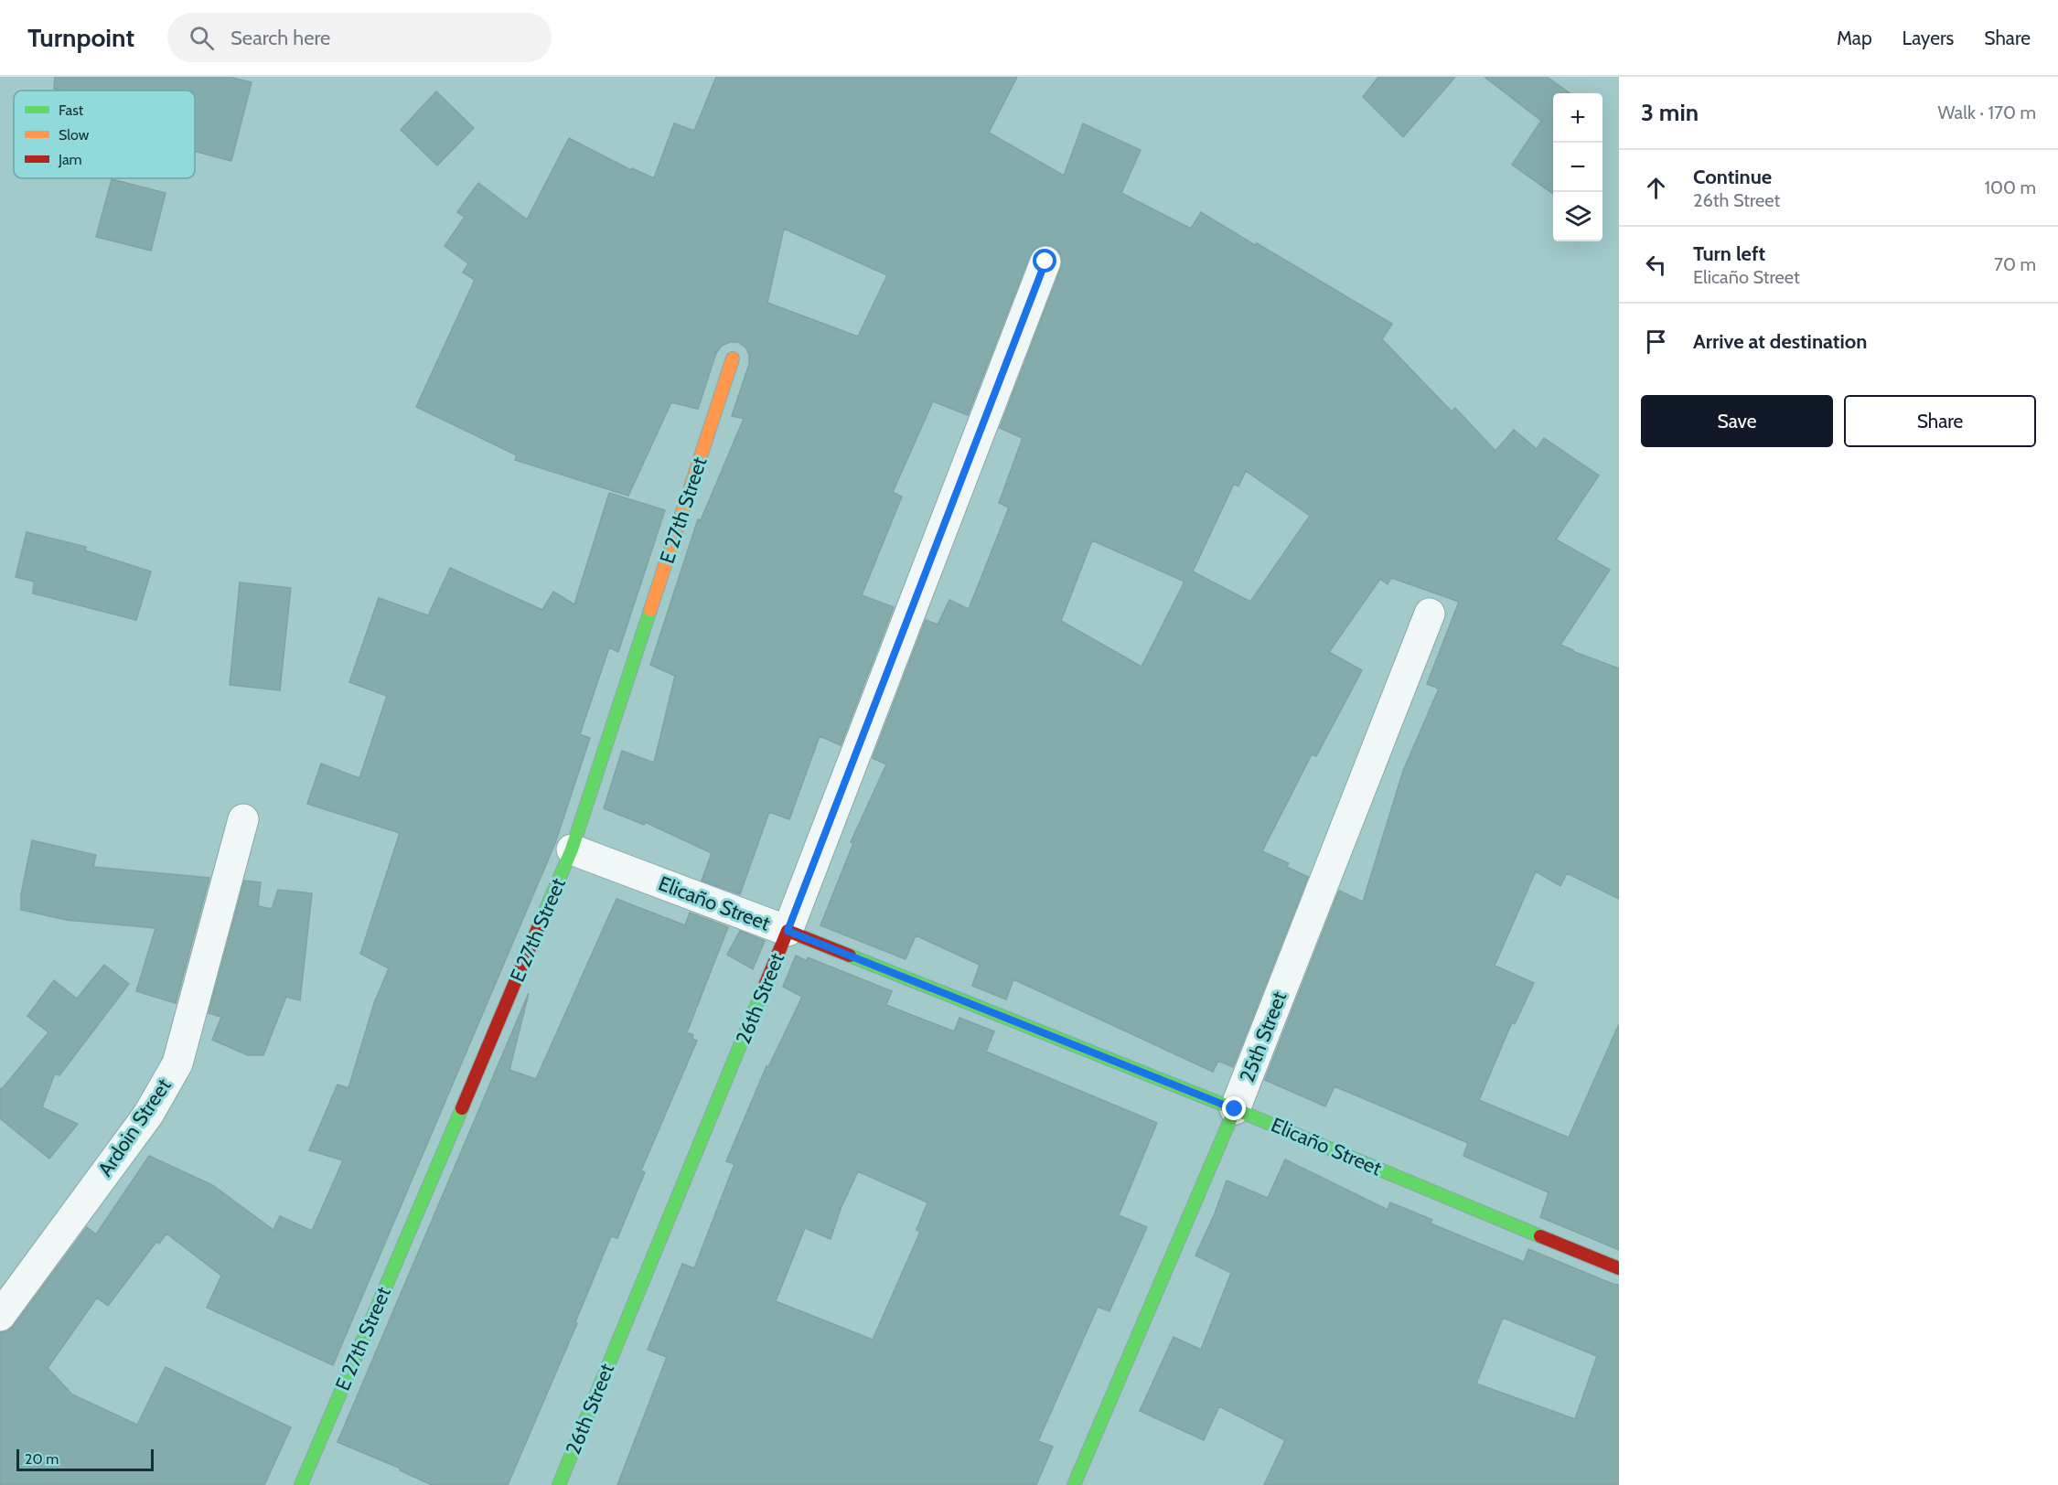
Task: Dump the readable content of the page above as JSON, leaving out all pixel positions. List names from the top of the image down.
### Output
{
  "streets": {
    "street": [
      "E 27th Street",
      "Elicaño Street",
      "26th Street",
      "25th Street",
      "Ardoin Street"
    ]
  },
  "crossings": [
    ["E 27th Street", "Elicaño Street"],
    ["Elicaño Street", "26th Street"],
    ["Elicaño Street", "25th Street"]
  ],
  "legend": ["Fast", "Slow", "Jam"],
  "scale_bar": "20 m",
  "page": {
    "header": "Turnpoint",
    "search": "Search here",
    "nav": ["Map", "Layers", "Share"],
    "heading": ["3 min", "Walk · 170 m"],
    "map_buttons": ["+", "−"],
    "list": [
      ["Continue", "26th Street", "100 m"],
      ["Turn left", "Elicaño Street", "70 m"],
      "Arrive at destination"
    ],
    "buttons": ["Save", "Share"],
    "scale": "20 m"
  }
}
